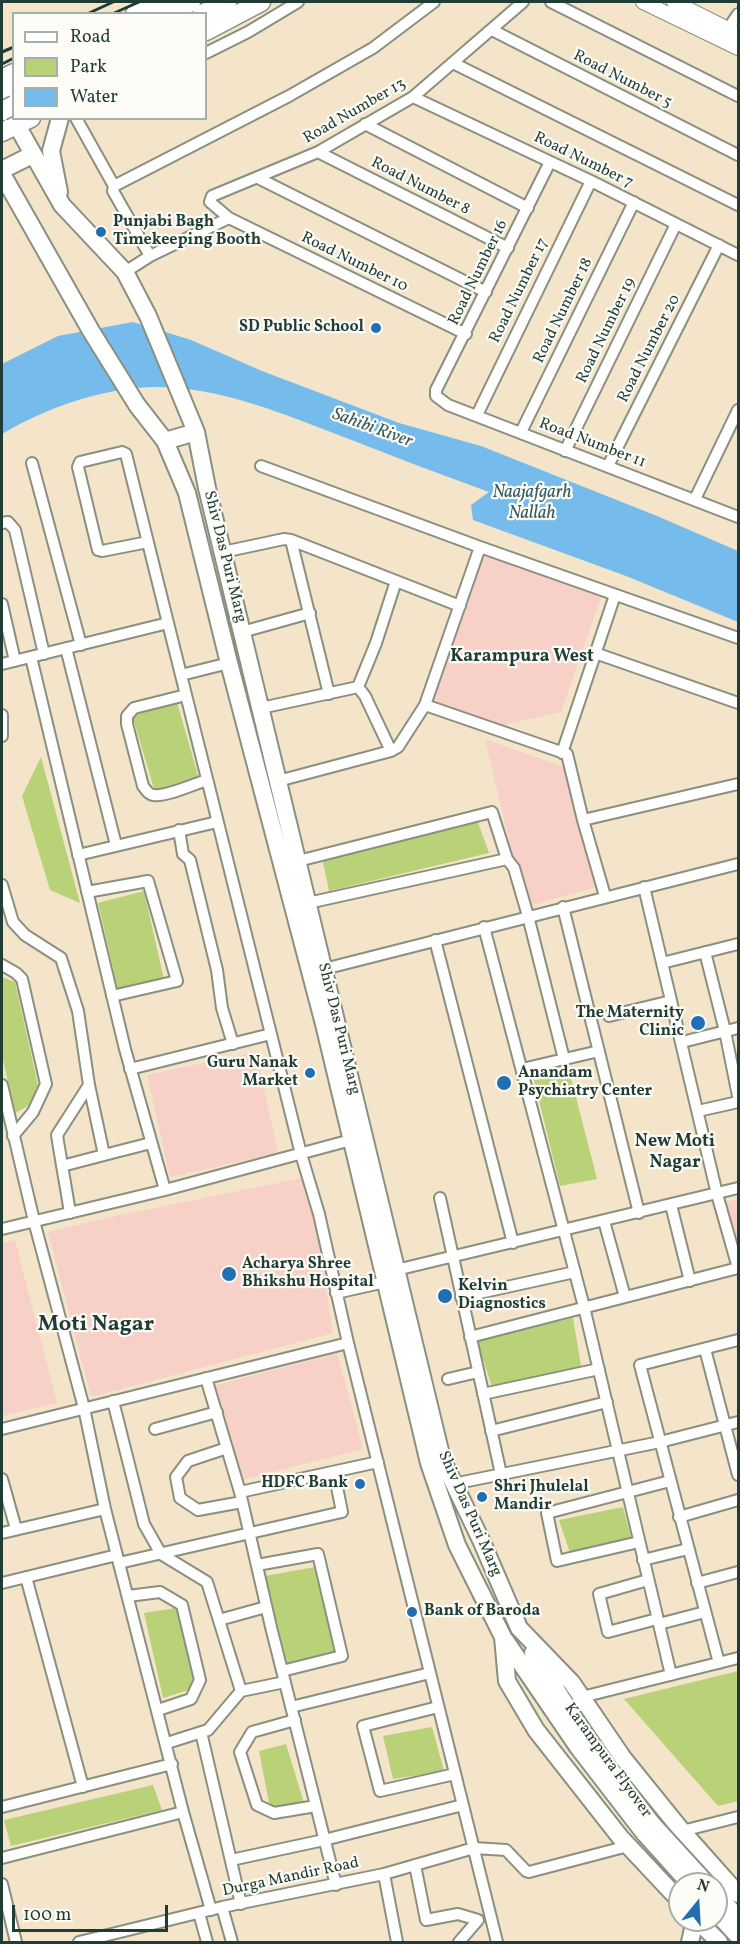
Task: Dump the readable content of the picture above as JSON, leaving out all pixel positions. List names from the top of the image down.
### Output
{
  "streets": {
    "main road": ["Shiv Das Puri Marg", "Karampura Flyover"],
    "street": [
      "Road Number 5",
      "Road Number 13",
      "Road Number 7",
      "Road Number 8",
      "Road Number 10",
      "Road Number 16",
      "Road Number 17",
      "Road Number 18",
      "Road Number 19",
      "Road Number 20",
      "Road Number 11",
      "Durga Mandir Road"
    ]
  },
  "crossings": [
    ["Road Number 5", "Road Number 13"],
    ["Road Number 13", "Road Number 7"],
    ["Road Number 13", "Road Number 8"],
    ["Road Number 13", "Road Number 10"],
    ["Road Number 7", "Road Number 16"],
    ["Road Number 7", "Road Number 17"],
    ["Road Number 7", "Road Number 18"],
    ["Road Number 7", "Road Number 19"],
    ["Road Number 7", "Road Number 20"],
    ["Road Number 8", "Road Number 16"],
    ["Road Number 10", "Road Number 16"],
    ["Road Number 16", "Road Number 11"],
    ["Road Number 17", "Road Number 11"],
    ["Road Number 18", "Road Number 11"],
    ["Road Number 19", "Road Number 11"],
    ["Road Number 20", "Road Number 11"],
    ["Shiv Das Puri Marg", "Karampura Flyover"],
    ["Shiv Das Puri Marg", "Durga Mandir Road"]
  ],
  "districts": ["Karampura West", "New Moti Nagar", "Moti Nagar"],
  "water": ["Sahibi River", "Naajafgarh Nallah"],
  "places": [
    "Punjabi Bagh Timekeeping Booth",
    "SD Public School",
    "The Maternity Clinic",
    "Guru Nanak Market",
    "Anandam Psychiatry Center",
    "Acharya Shree Bhikshu Hospital",
    "Kelvin Diagnostics",
    "HDFC Bank",
    "Shri Jhulelal Mandir",
    "Bank of Baroda"
  ],
  "legend": ["Road", "Park", "Water"],
  "scale_bar": "100 m",
  "north": "top"
}
